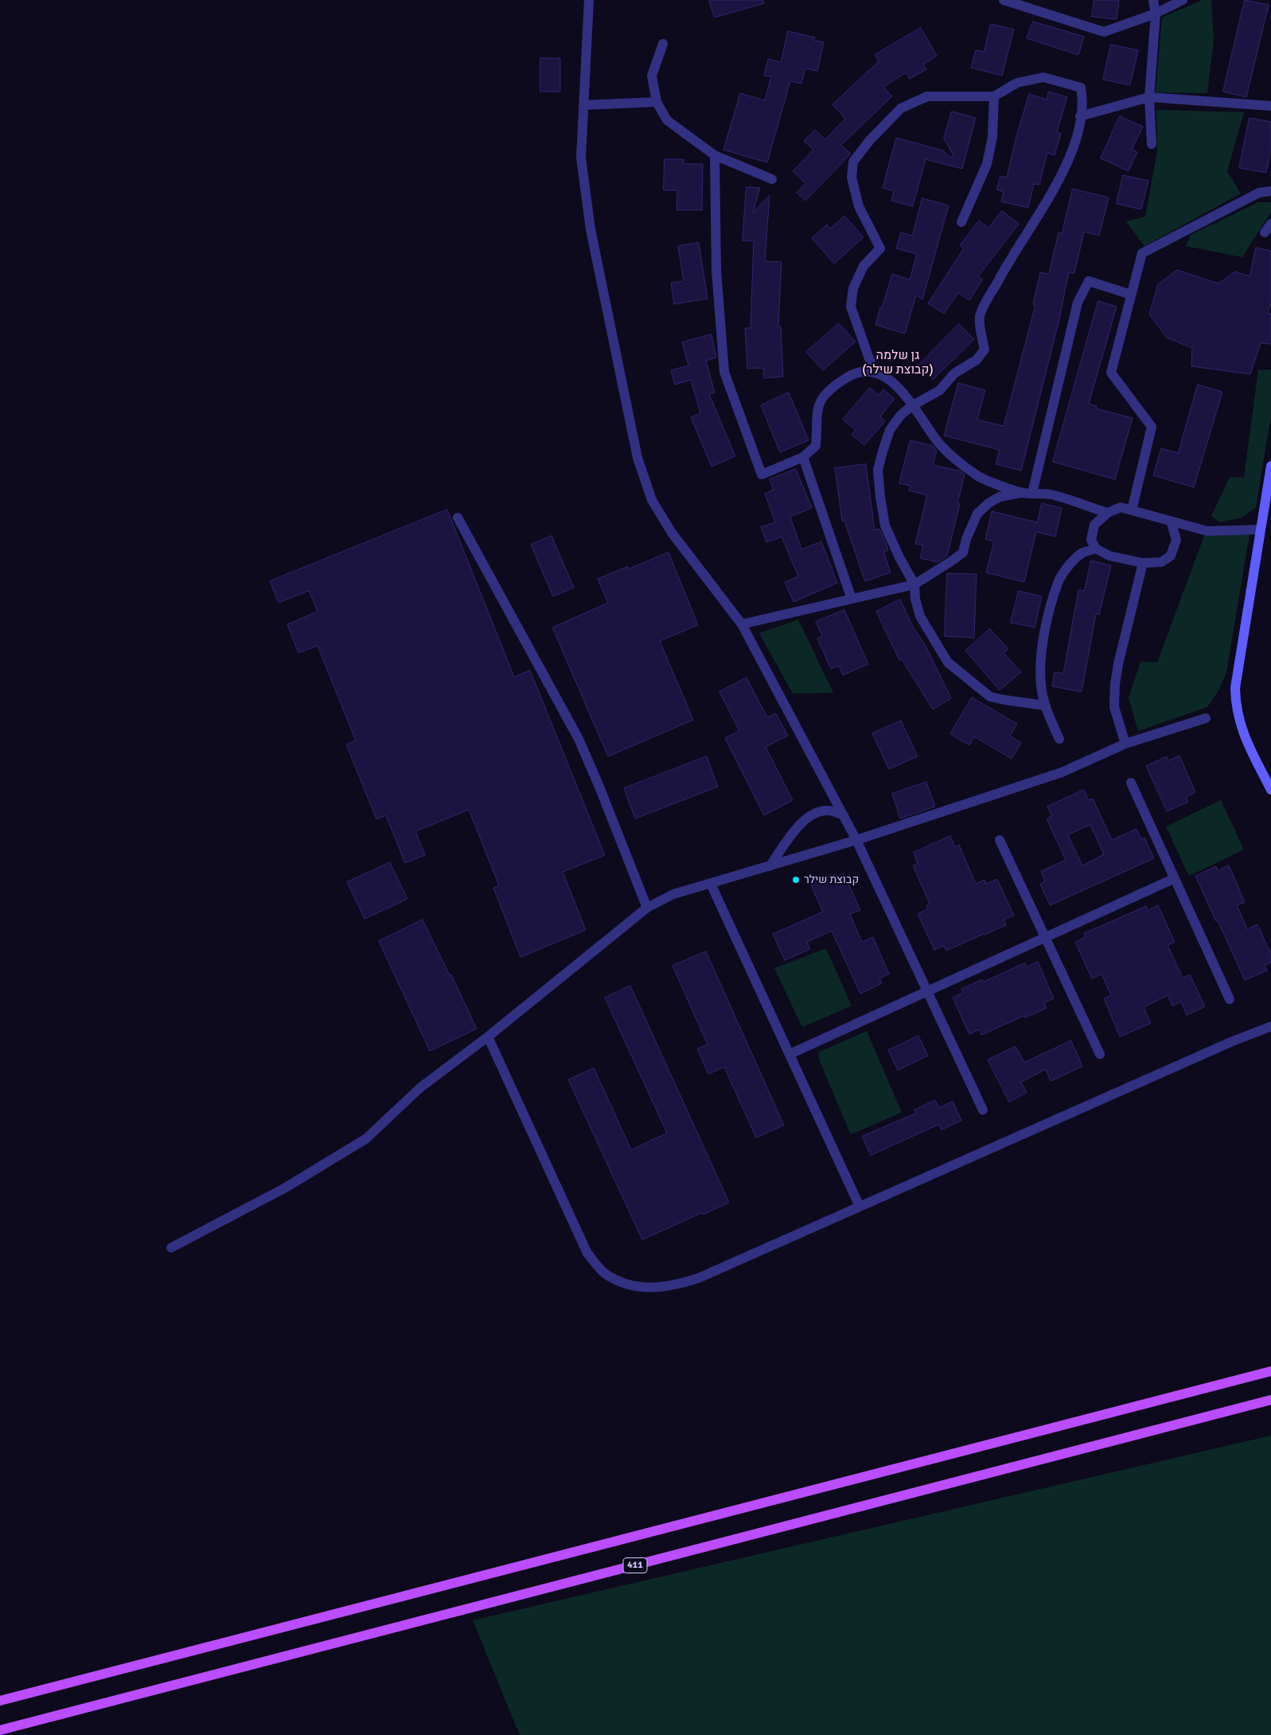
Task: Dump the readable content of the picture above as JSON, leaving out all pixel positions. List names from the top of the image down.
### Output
{
  "streets": {
    "main road": ["411"]
  },
  "districts": ["גן שלמה (קבוצת שילר)"],
  "places": ["קבוצת שילר"]
}
